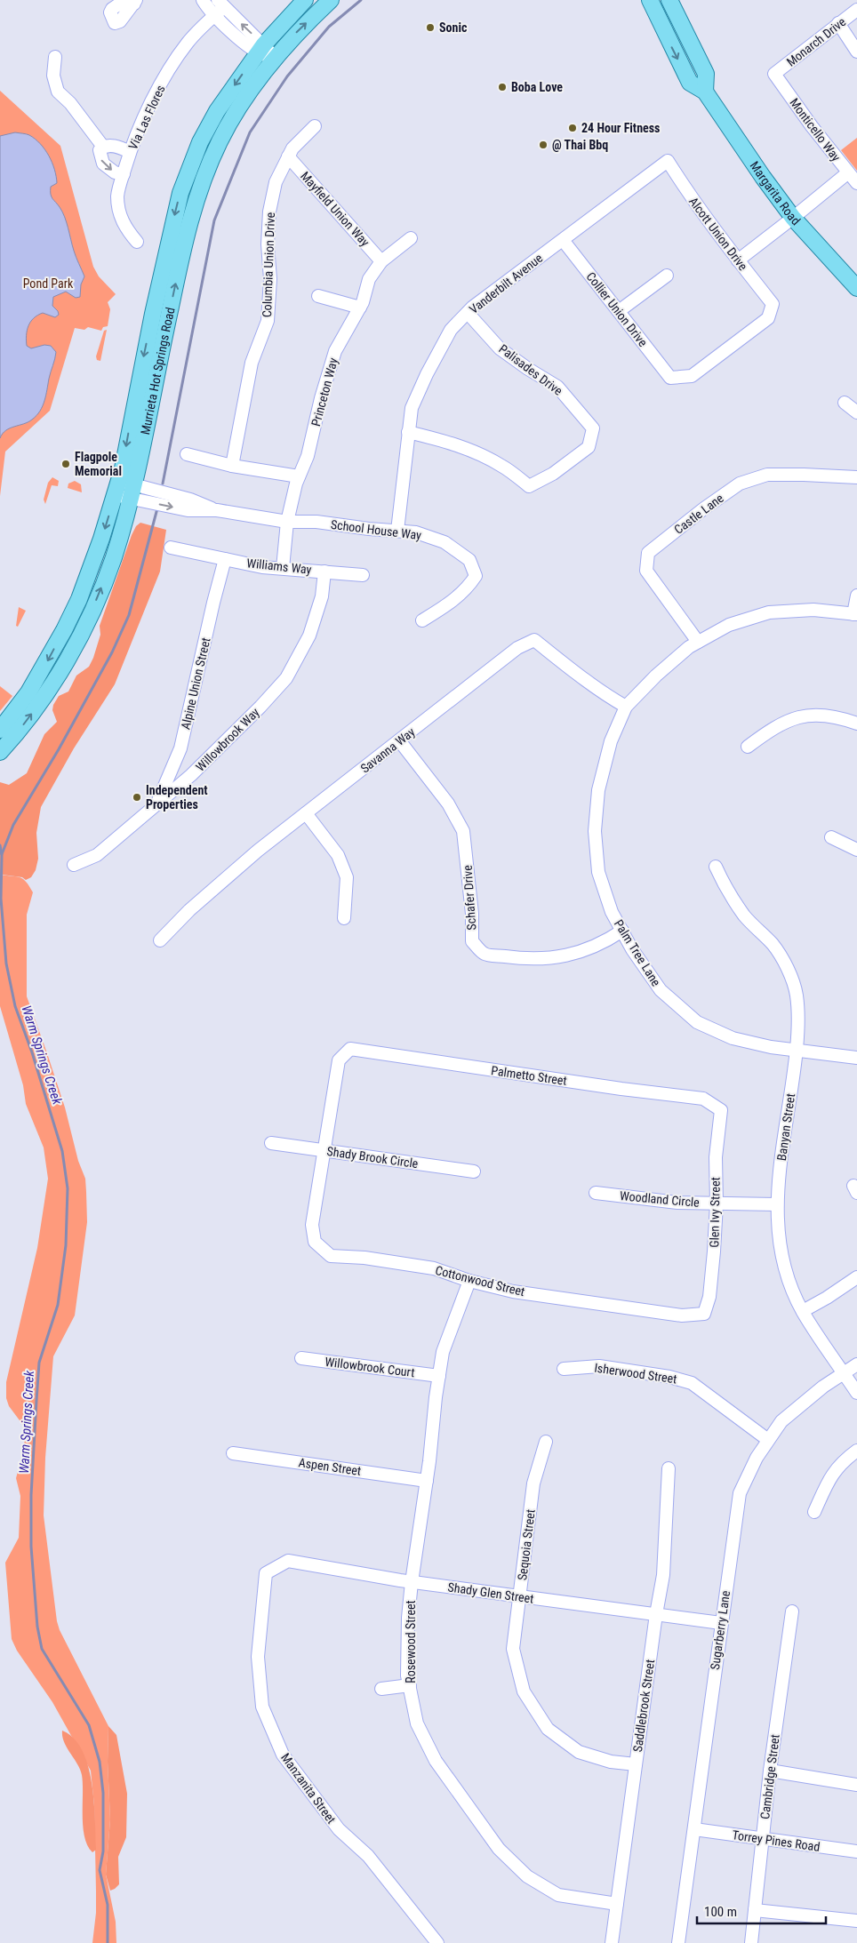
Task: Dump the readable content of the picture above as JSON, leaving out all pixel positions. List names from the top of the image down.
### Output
{
  "streets": {
    "main road": ["Margarita Road", "Murrieta Hot Springs Road"],
    "street": [
      "Monarch Drive",
      "Via Las Flores",
      "Monticello Way",
      "Mayfield Union Way",
      "Alcott Union Drive",
      "Columbia Union Drive",
      "Vanderbilt Avenue",
      "Collier Union Drive",
      "Palisades Drive",
      "Princeton Way",
      "Castle Lane",
      "School House Way",
      "Williams Way",
      "Alpine Union Street",
      "Willowbrook Way",
      "Savanna Way",
      "Schafer Drive",
      "Palm Tree Lane",
      "Palmetto Street",
      "Banyan Street",
      "Shady Brook Circle",
      "Woodland Circle",
      "Glen Ivy Street",
      "Cottonwood Street",
      "Willowbrook Сourt",
      "Isherwood Street",
      "Aspen Street",
      "Sequoia Street",
      "Shady Glen Street",
      "Sugarberry Lane",
      "Rosewood Street",
      "Saddlebrook Street",
      "Cambridge Street",
      "Manzanita Street",
      "Torrey Pines Road"
    ]
  },
  "crossings": [
    ["Monarch Drive", "Monticello Way"],
    ["Mayfield Union Way", "Columbia Union Drive"],
    ["Mayfield Union Way", "Princeton Way"],
    ["Alcott Union Drive", "Vanderbilt Avenue"],
    ["Alcott Union Drive", "Collier Union Drive"],
    ["Vanderbilt Avenue", "Collier Union Drive"],
    ["Vanderbilt Avenue", "Palisades Drive"],
    ["Vanderbilt Avenue", "School House Way"],
    ["Murrieta Hot Springs Road", "School House Way"],
    ["Princeton Way", "School House Way"],
    ["Princeton Way", "Williams Way"],
    ["Castle Lane", "Palm Tree Lane"],
    ["Williams Way", "Alpine Union Street"],
    ["Williams Way", "Willowbrook Way"],
    ["Alpine Union Street", "Willowbrook Way"],
    ["Savanna Way", "Schafer Drive"],
    ["Savanna Way", "Palm Tree Lane"],
    ["Schafer Drive", "Palm Tree Lane"],
    ["Palm Tree Lane", "Banyan Street"],
    ["Palmetto Street", "Shady Brook Circle"],
    ["Palmetto Street", "Glen Ivy Street"],
    ["Palmetto Street", "Cottonwood Street"],
    ["Banyan Street", "Woodland Circle"],
    ["Banyan Street", "Sugarberry Lane"],
    ["Shady Brook Circle", "Cottonwood Street"],
    ["Woodland Circle", "Glen Ivy Street"],
    ["Glen Ivy Street", "Cottonwood Street"],
    ["Cottonwood Street", "Rosewood Street"],
    ["Willowbrook Сourt", "Rosewood Street"],
    ["Isherwood Street", "Sugarberry Lane"],
    ["Aspen Street", "Rosewood Street"],
    ["Sequoia Street", "Shady Glen Street"],
    ["Sequoia Street", "Saddlebrook Street"],
    ["Shady Glen Street", "Sugarberry Lane"],
    ["Shady Glen Street", "Rosewood Street"],
    ["Shady Glen Street", "Saddlebrook Street"],
    ["Shady Glen Street", "Manzanita Street"],
    ["Sugarberry Lane", "Torrey Pines Road"],
    ["Rosewood Street", "Saddlebrook Street"],
    ["Cambridge Street", "Torrey Pines Road"]
  ],
  "water": ["Warm Springs Creek"],
  "parks": ["Pond Park"],
  "places": [
    "Sonic",
    "Boba Love",
    "24 Hour Fitness",
    "@ Thai Bbq",
    "Flagpole Memorial",
    "Independent Properties"
  ],
  "scale_bar": "100 m"
}
